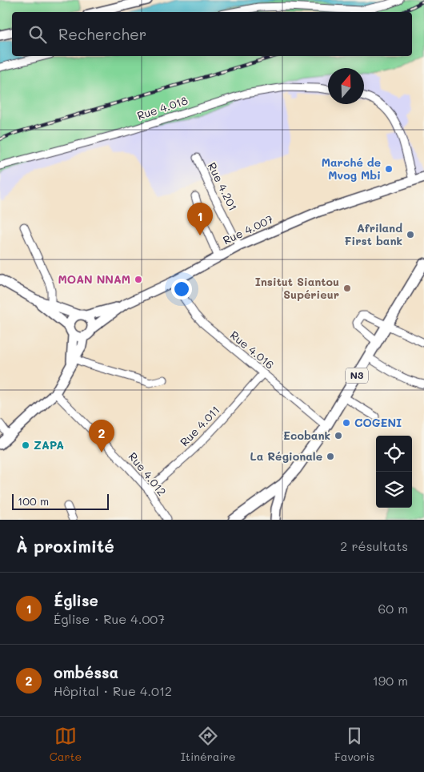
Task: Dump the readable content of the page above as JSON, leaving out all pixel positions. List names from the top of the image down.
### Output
{
  "streets": {
    "highway": ["N3"],
    "main road": ["Rue 4.007"],
    "street": [
      "Rue 4.018",
      "Rue 4.201",
      "Rue 4.016",
      "Rue 4.011",
      "Rue 4.012"
    ]
  },
  "crossings": [
    ["Rue 4.201", "Rue 4.007"],
    ["Rue 4.007", "Rue 4.016"],
    ["Rue 4.016", "N3"],
    ["Rue 4.016", "Rue 4.011"],
    ["Rue 4.011", "Rue 4.012"]
  ],
  "places": [
    "Marché de Mvog Mbi",
    "Afriland First bank",
    "MOAN NNAM",
    "Insitut Siantou Supérieur",
    "COGENI",
    "Ecobank",
    "ZAPA",
    "La Régionale"
  ],
  "scale_bar": "100 m",
  "north": "top",
  "page": {
    "search": "Rechercher",
    "pins": ["1", "2"],
    "scale": "100 m",
    "heading": ["À proximité", "2 résultats"],
    "list": [
      {
        "mark": "1",
        "name": "Église",
        "note": "Église · Rue 4.007",
        "value": "60 m"
      },
      {
        "mark": "2",
        "name": "ombéssa",
        "note": "Hôpital · Rue 4.012",
        "value": "190 m"
      }
    ],
    "nav": ["Carte", "Itinéraire", "Favoris"]
  }
}
